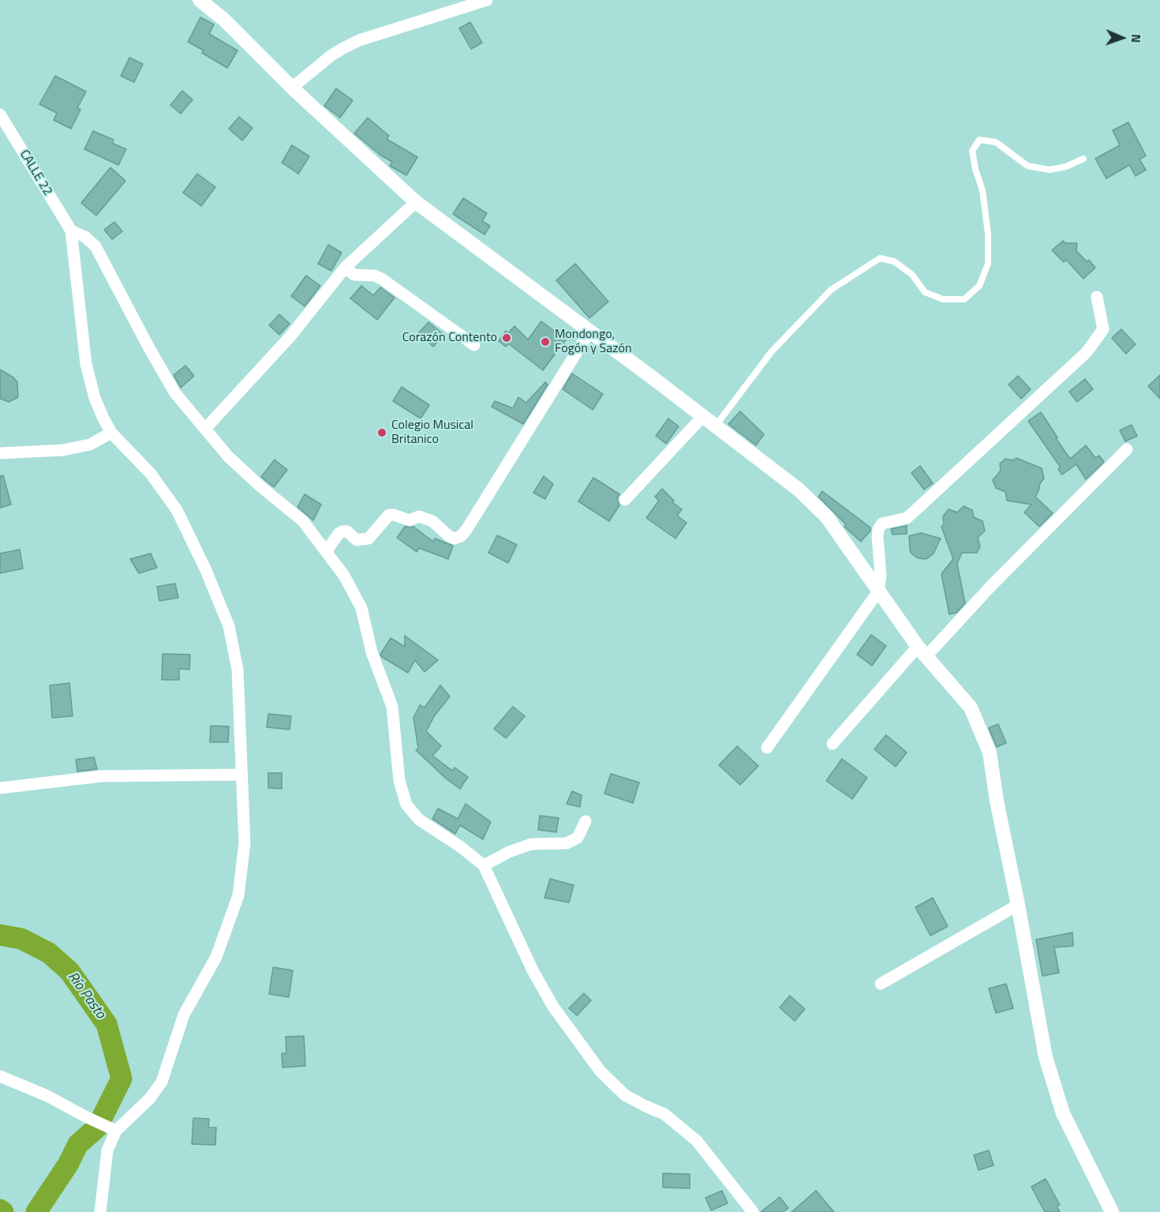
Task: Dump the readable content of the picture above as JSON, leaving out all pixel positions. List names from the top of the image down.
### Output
{
  "streets": {
    "street": ["CALLE 22"]
  },
  "water": ["Río Pasto"],
  "places": ["Corazón Contento", "Mondongo, Fogón y Sazón", "Colegio Musical Britanico"],
  "north": "right"
}
